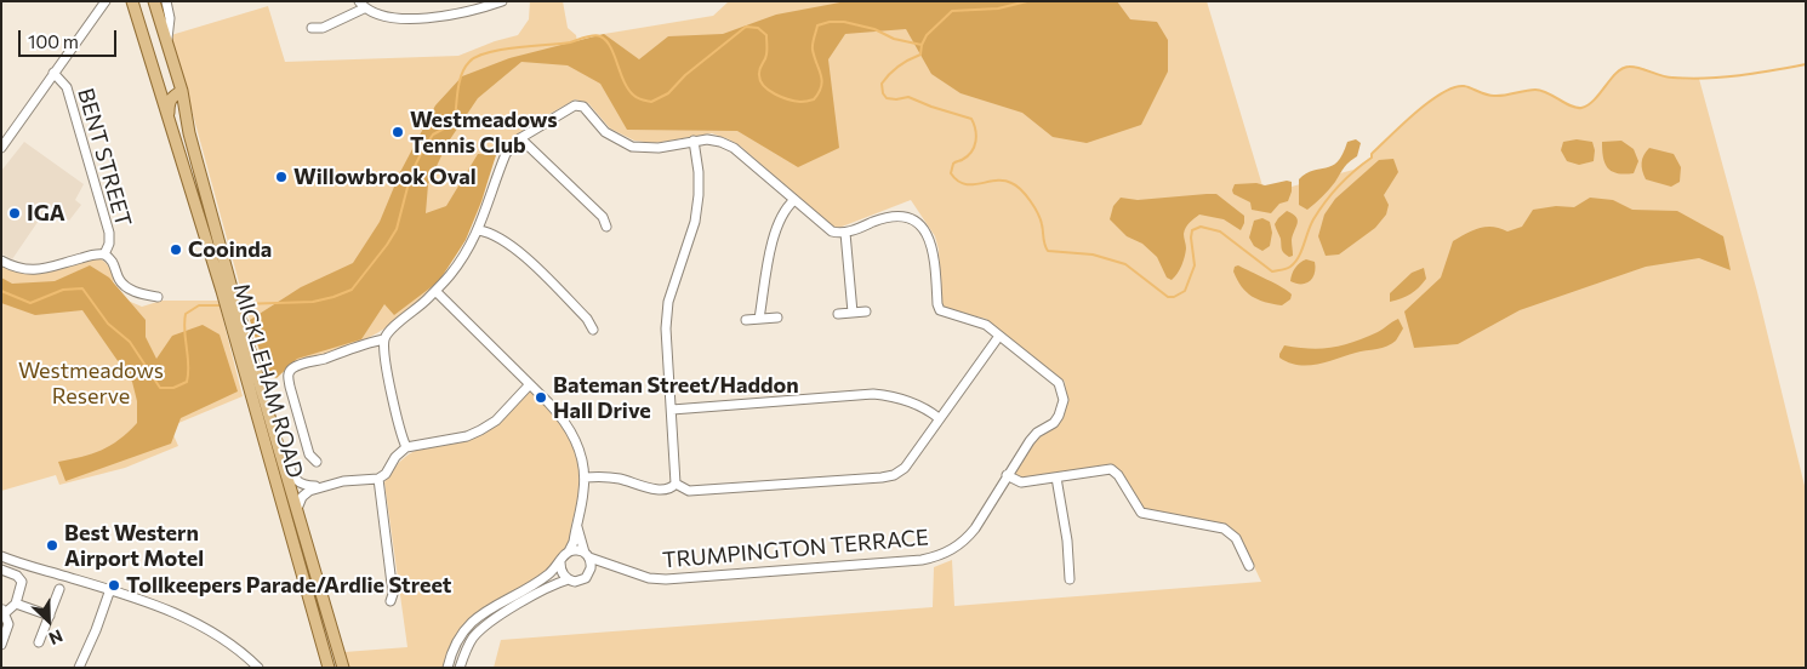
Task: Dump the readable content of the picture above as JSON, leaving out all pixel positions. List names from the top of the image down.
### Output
{
  "streets": {
    "main road": ["MICKLEHAM ROAD"],
    "street": ["BENT STREET", "TRUMPINGTON TERRACE"]
  },
  "parks": ["Westmeadows Reserve"],
  "places": [
    "Westmeadows Tennis Club",
    "Willowbrook Oval",
    "IGA",
    "Cooinda",
    "Bateman Street/Haddon Hall Drive",
    "Best Western Airport Motel",
    "Tollkeepers Parade/Ardlie Street"
  ],
  "scale_bar": "100 m",
  "north": "bottom right"
}
